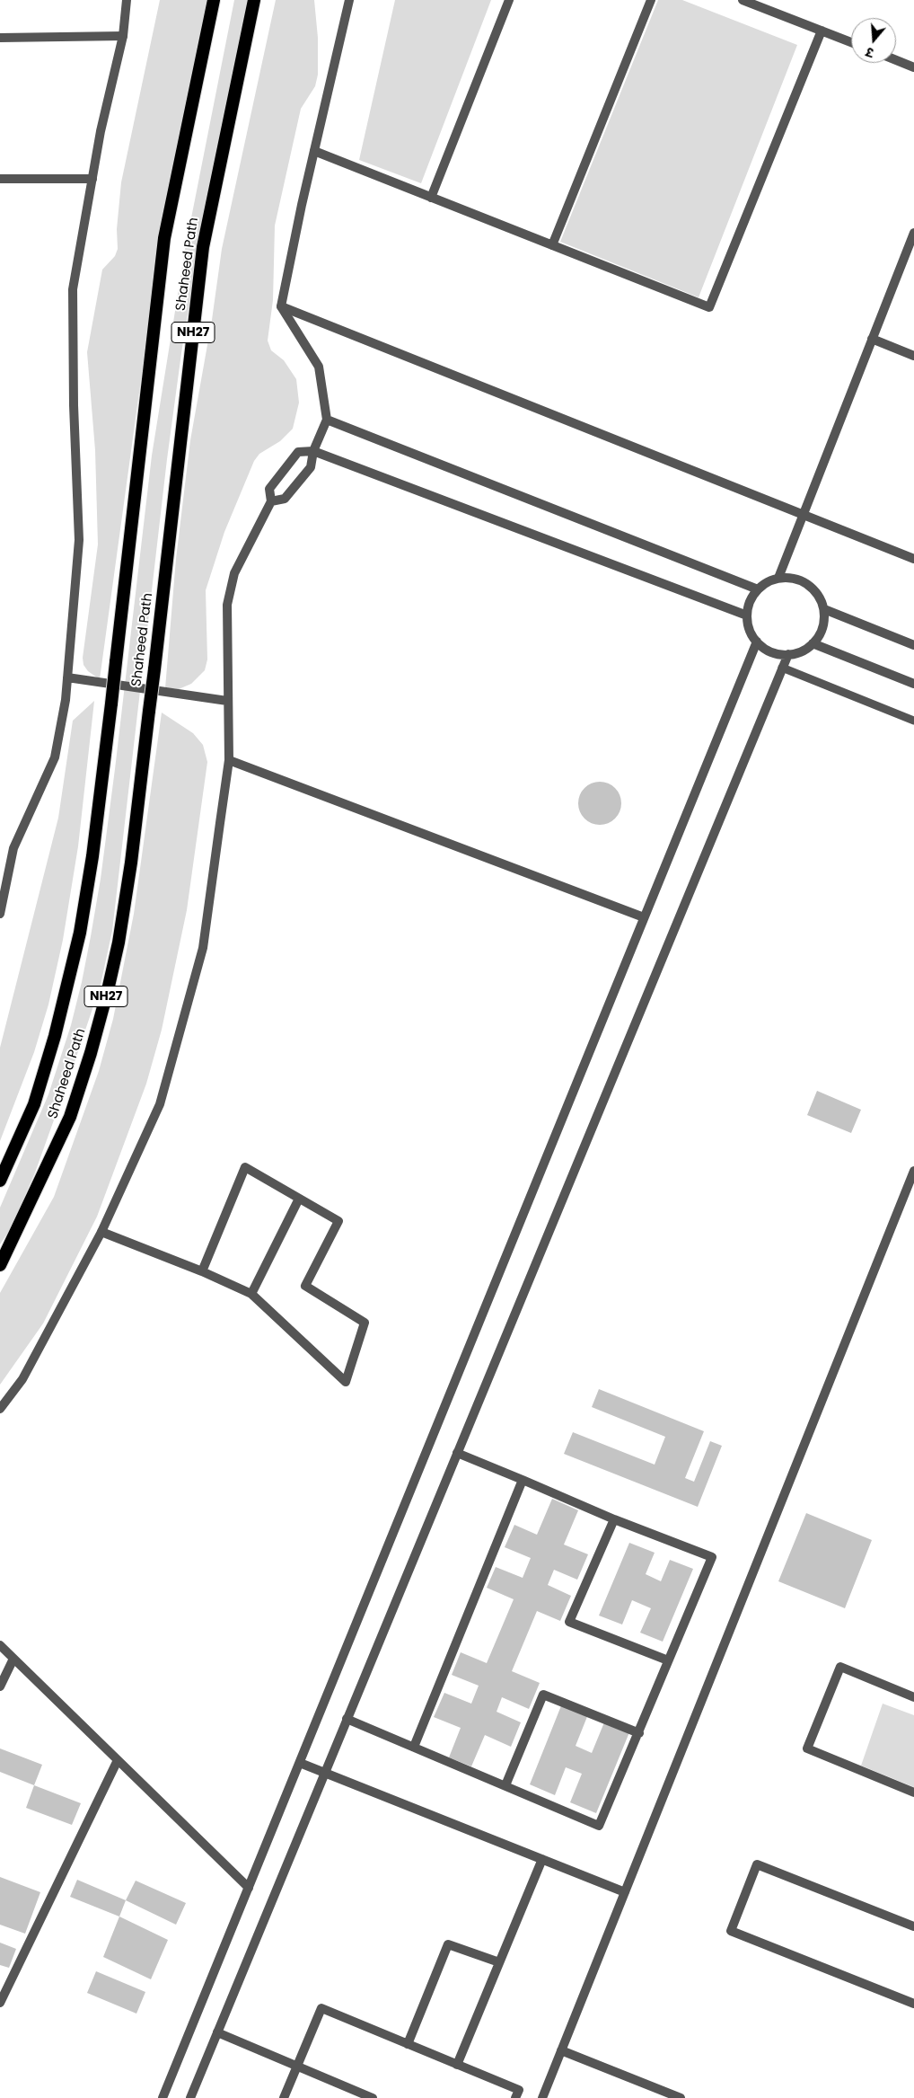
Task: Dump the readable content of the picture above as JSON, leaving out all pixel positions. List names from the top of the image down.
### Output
{
  "streets": {
    "highway": ["Shaheed Path", "NH27"]
  },
  "north": "bottom"
}
